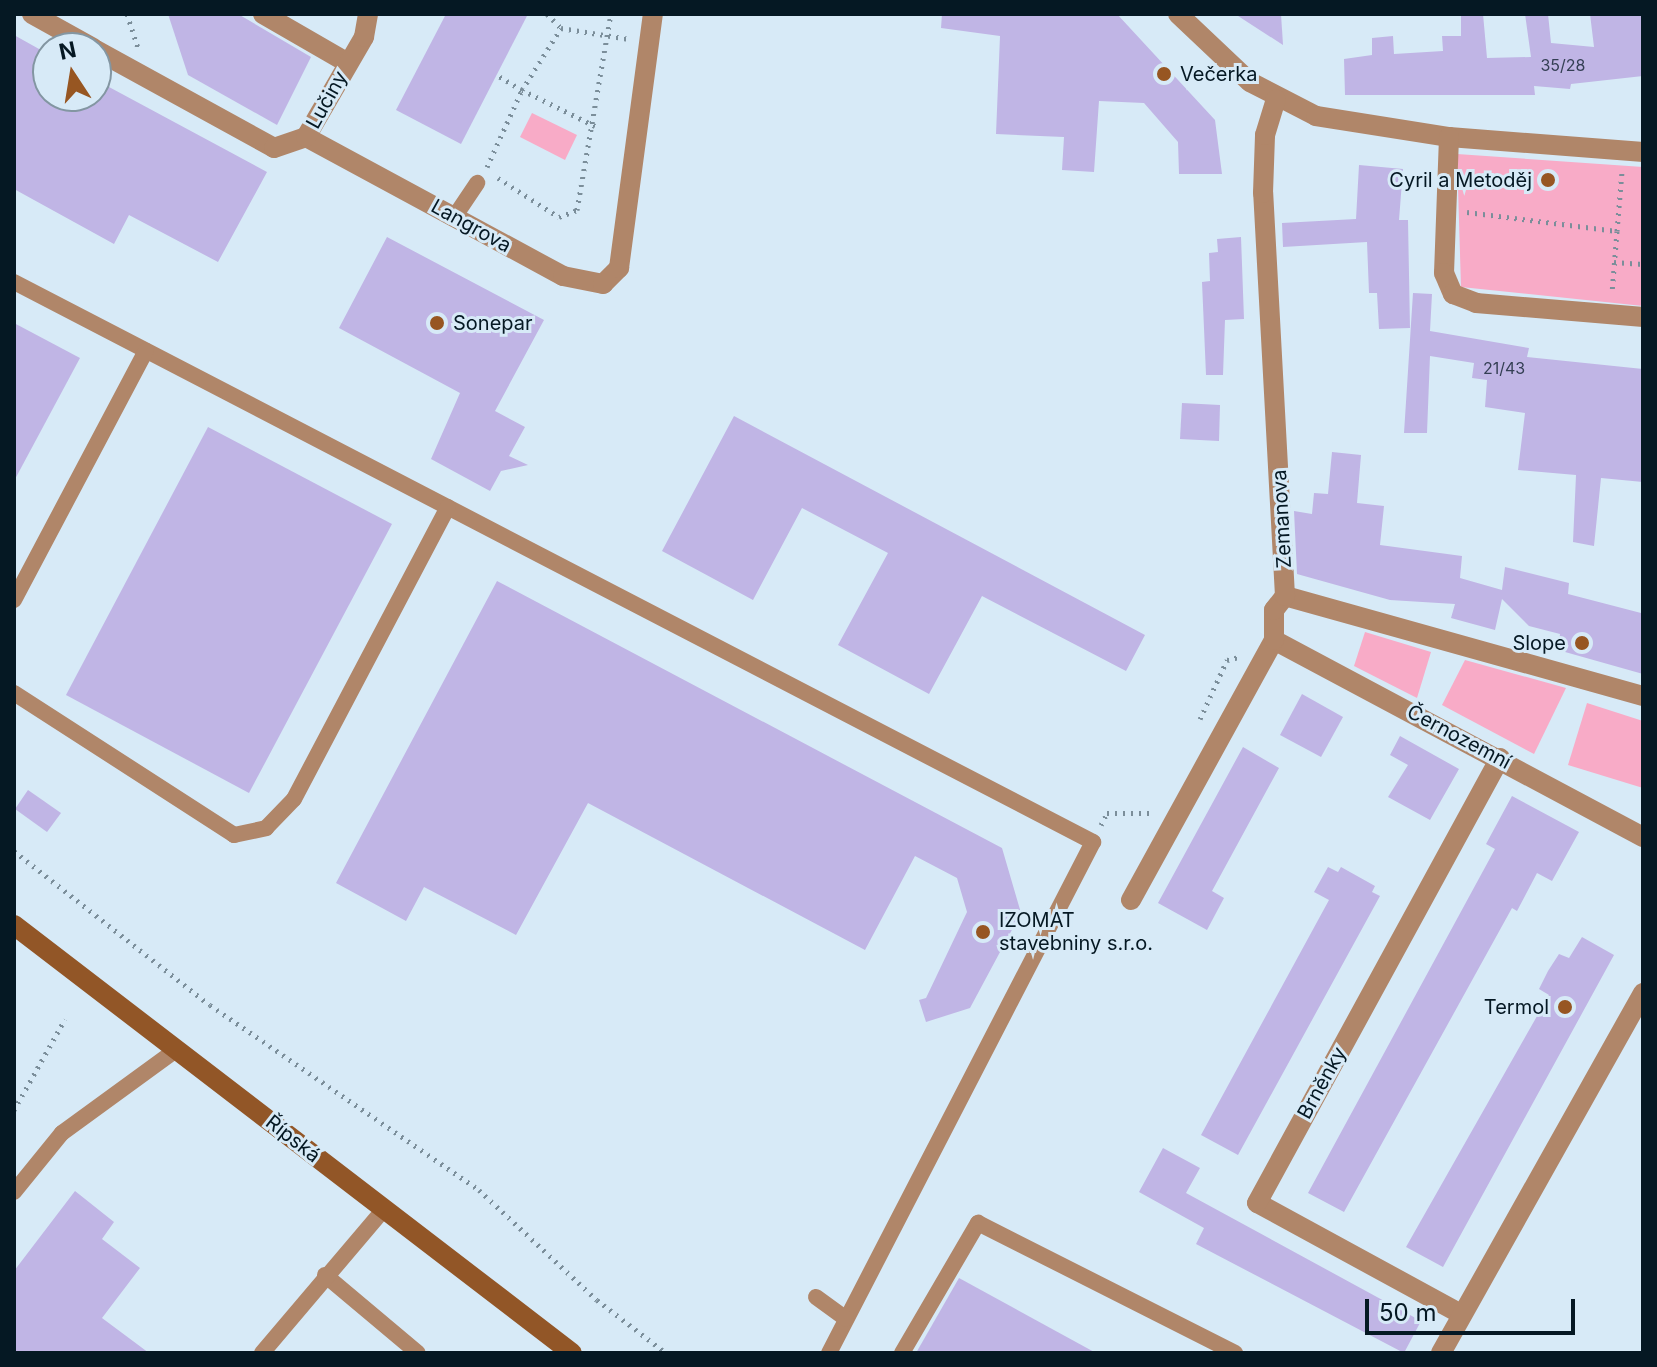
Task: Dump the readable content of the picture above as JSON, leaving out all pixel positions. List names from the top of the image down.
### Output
{
  "streets": {
    "street": [
      "Lučiny",
      "Langrova",
      "Zemanova",
      "Černozemní",
      "Brněnky",
      "Řípská"
    ]
  },
  "crossings": [
    ["Lučiny", "Langrova"],
    ["Zemanova", "Černozemní"],
    ["Černozemní", "Brněnky"]
  ],
  "places": [
    "Večerka",
    "Cyril a Metoděj",
    "Sonepar",
    "Slope",
    "IZOMAT stavebniny s.r.o.",
    "Termol"
  ],
  "house_numbers": ["35/28", "21/43"],
  "scale_bar": "50 m",
  "north": "top"
}
